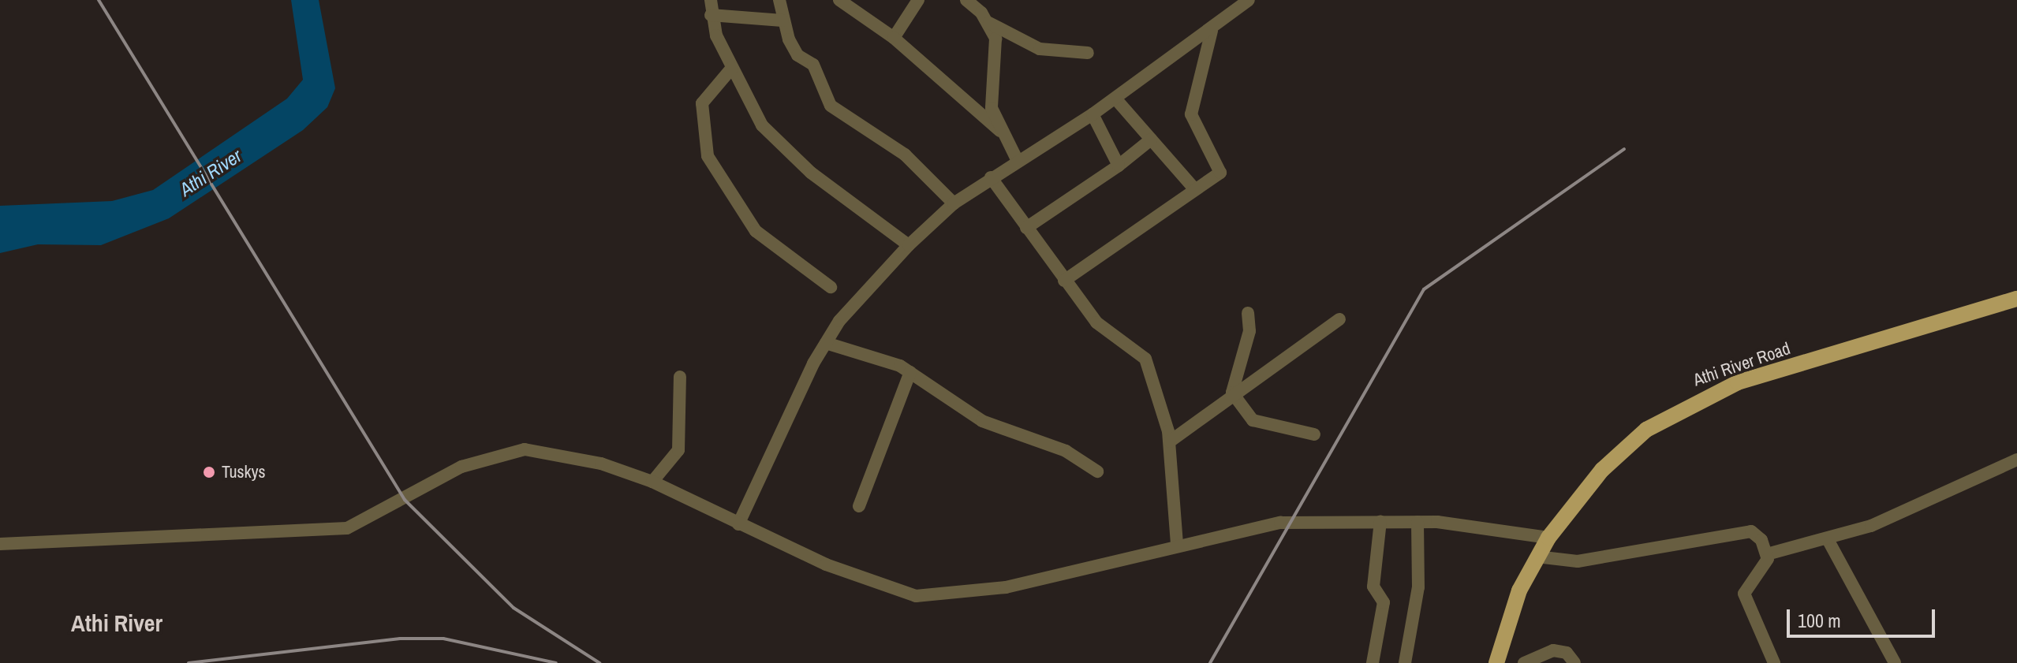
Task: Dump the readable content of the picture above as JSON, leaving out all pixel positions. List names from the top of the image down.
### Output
{
  "streets": {
    "main road": ["Athi River Road"]
  },
  "districts": ["Athi River"],
  "water": ["Athi River"],
  "places": ["Tuskys"],
  "scale_bar": "100 m"
}
